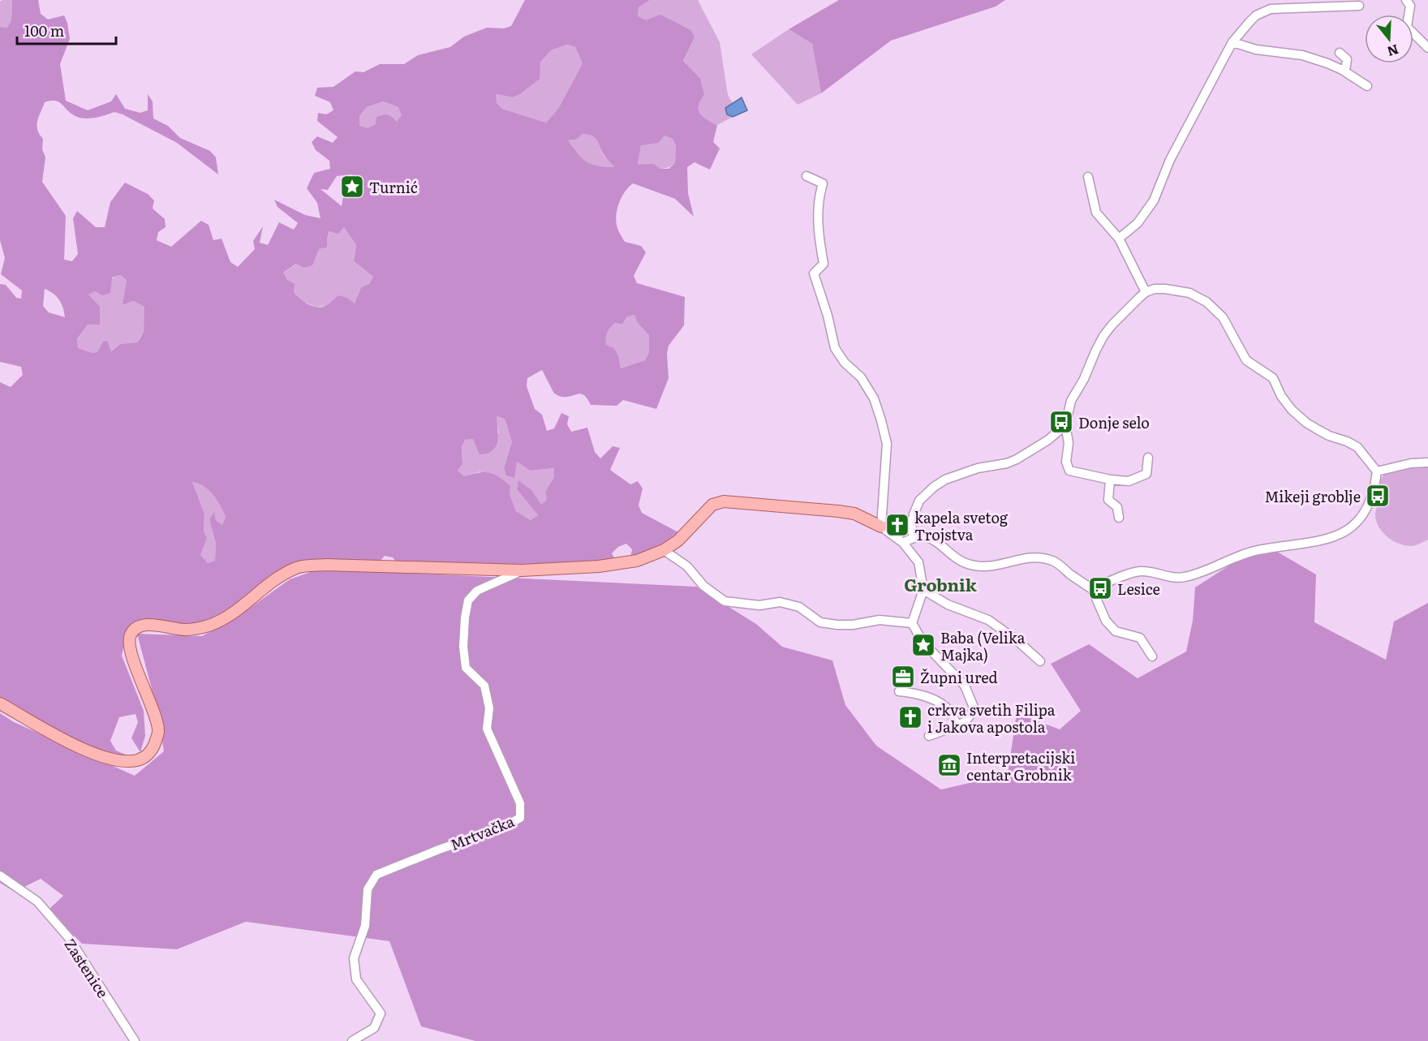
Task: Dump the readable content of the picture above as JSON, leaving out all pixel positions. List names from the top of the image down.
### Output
{
  "streets": {
    "street": ["Mrtvačka", "Zastenice"]
  },
  "districts": ["Grobnik"],
  "places": {
    "place": ["Turnić", "Baba (Velika Majka)"],
    "bus stop": ["Donje selo", "Mikeji groblje", "Lesice"],
    "church": ["kapela svetog Trojstva", "crkva svetih Filipa i Jakova apostola"],
    "office": ["Župni ured"],
    "museum": ["Interpretacijski centar Grobnik"]
  },
  "scale_bar": "100 m",
  "north": "bottom"
}
